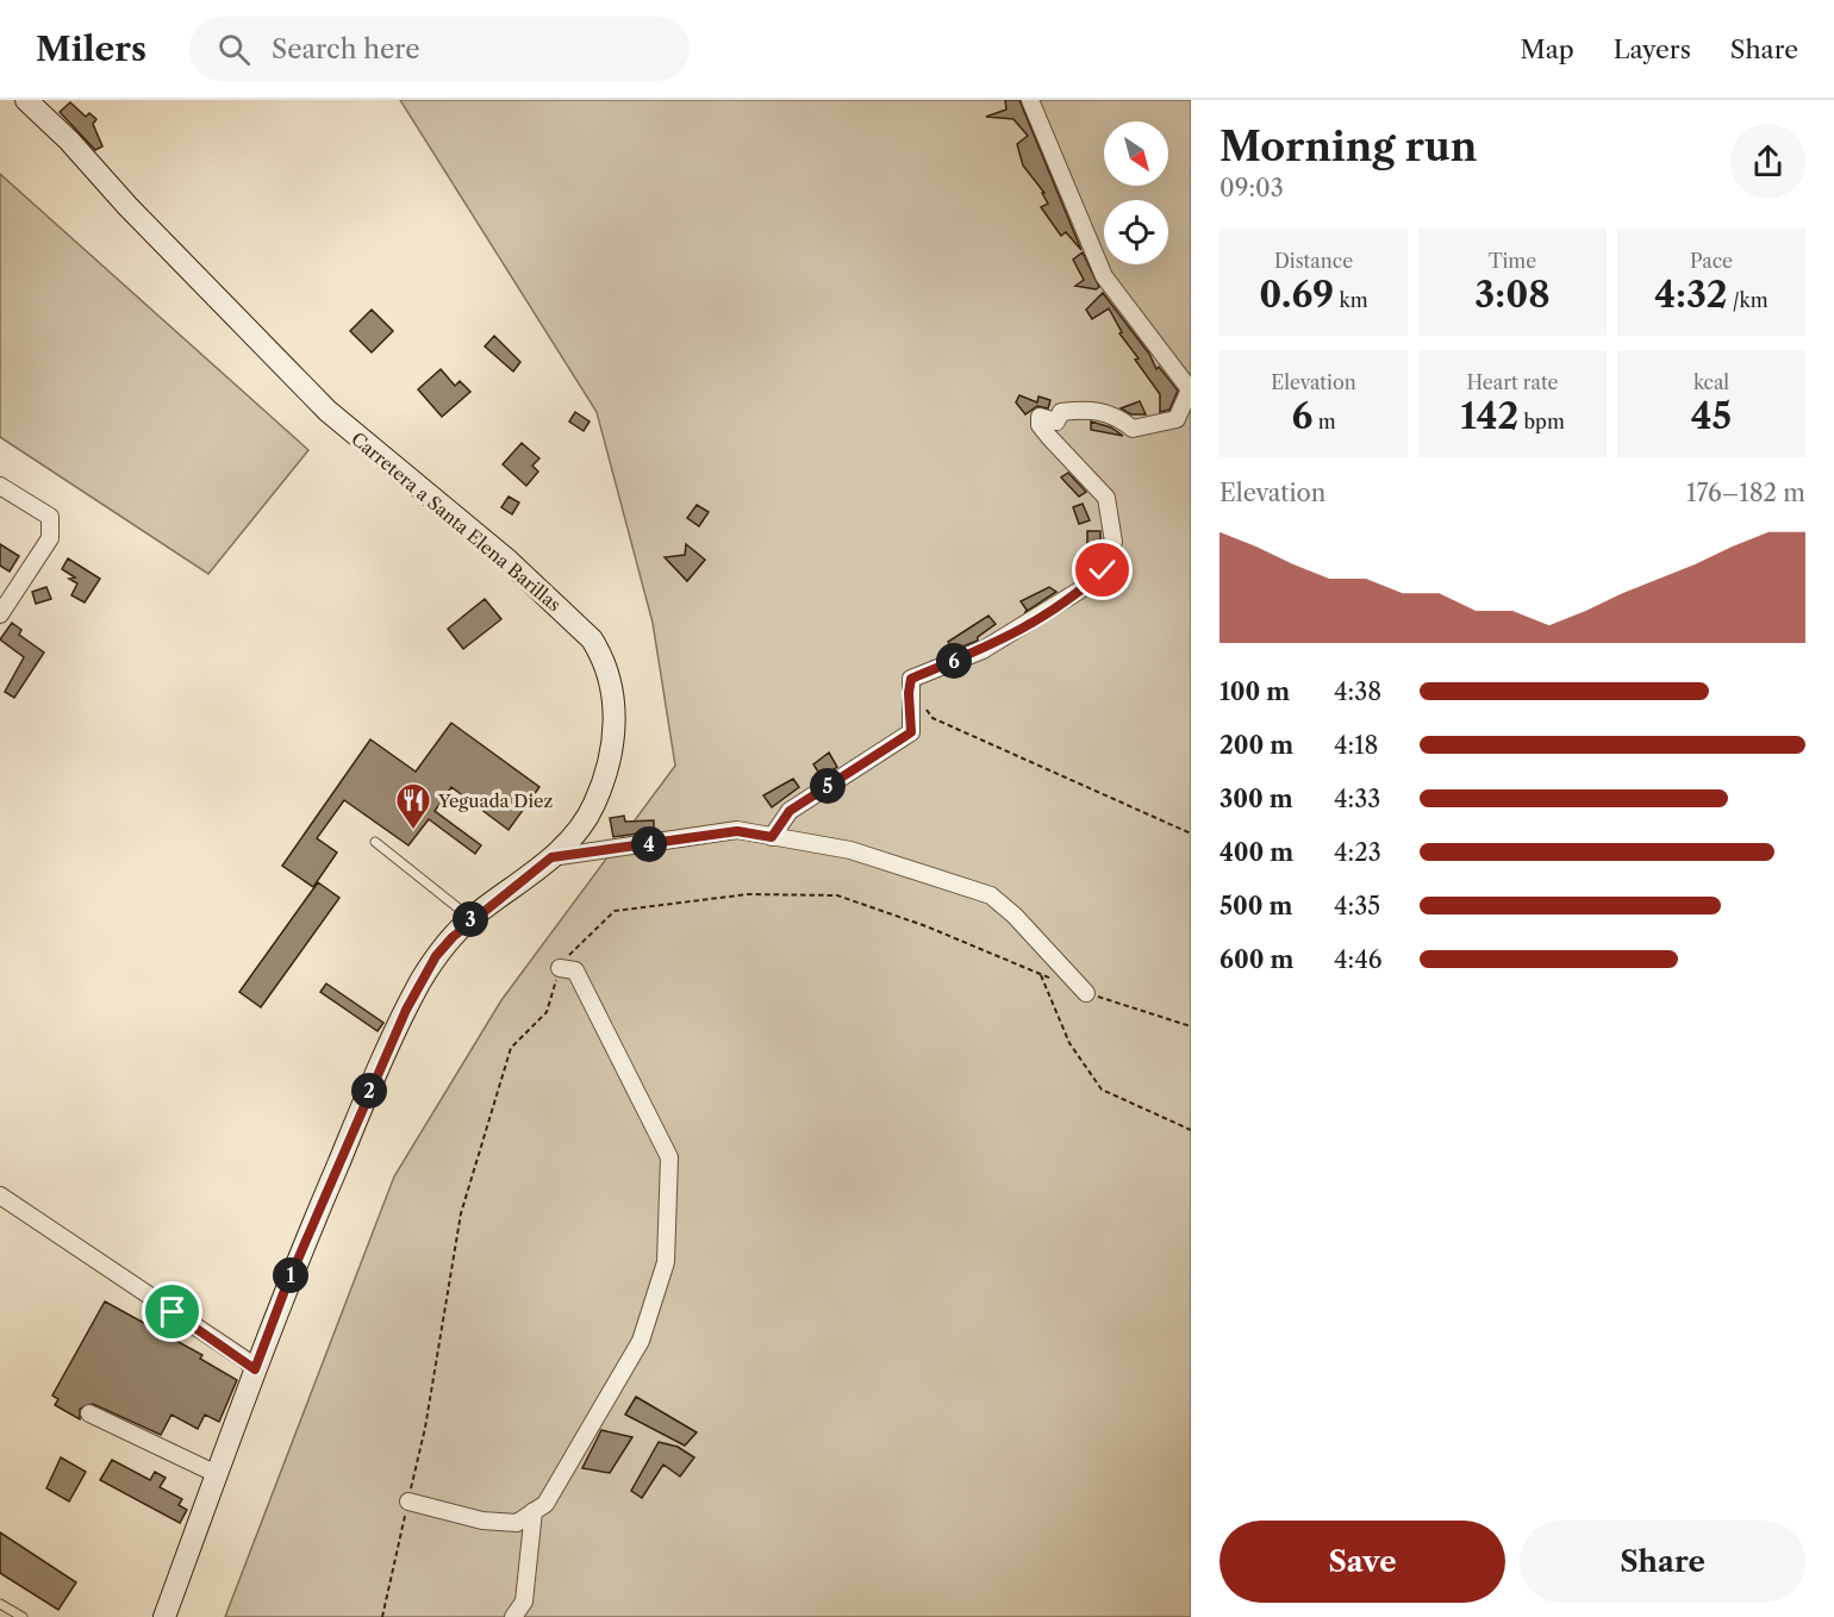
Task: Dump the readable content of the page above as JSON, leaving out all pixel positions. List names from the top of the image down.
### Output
{
  "streets": {
    "main road": ["Carretera a Santa Elena Barillas"]
  },
  "places": {
    "restaurant": ["Yeguada Diez"]
  },
  "north": "bottom right",
  "page": {
    "header": "Milers",
    "search": "Search here",
    "nav": ["Map", "Layers", "Share"],
    "heading": ["Morning run", "09:03"],
    "stats": [
      ["Distance", "0.69 km"],
      ["Time", "3:08"],
      ["Pace", "4:32 /km"],
      ["Elevation", "6 m"],
      ["Heart rate", "142 bpm"],
      ["kcal", "45"]
    ],
    "chart": ["Elevation", "176–182 m"],
    "pins": [
      "6",
      "5",
      "4",
      "3",
      "2",
      "1"
    ],
    "list": [
      {
        "name": "100 m",
        "note": "4:38"
      },
      {
        "name": "200 m",
        "note": "4:18"
      },
      {
        "name": "300 m",
        "note": "4:33"
      },
      {
        "name": "400 m",
        "note": "4:23"
      },
      {
        "name": "500 m",
        "note": "4:35"
      },
      {
        "name": "600 m",
        "note": "4:46"
      }
    ],
    "buttons": ["Save", "Share"]
  }
}
